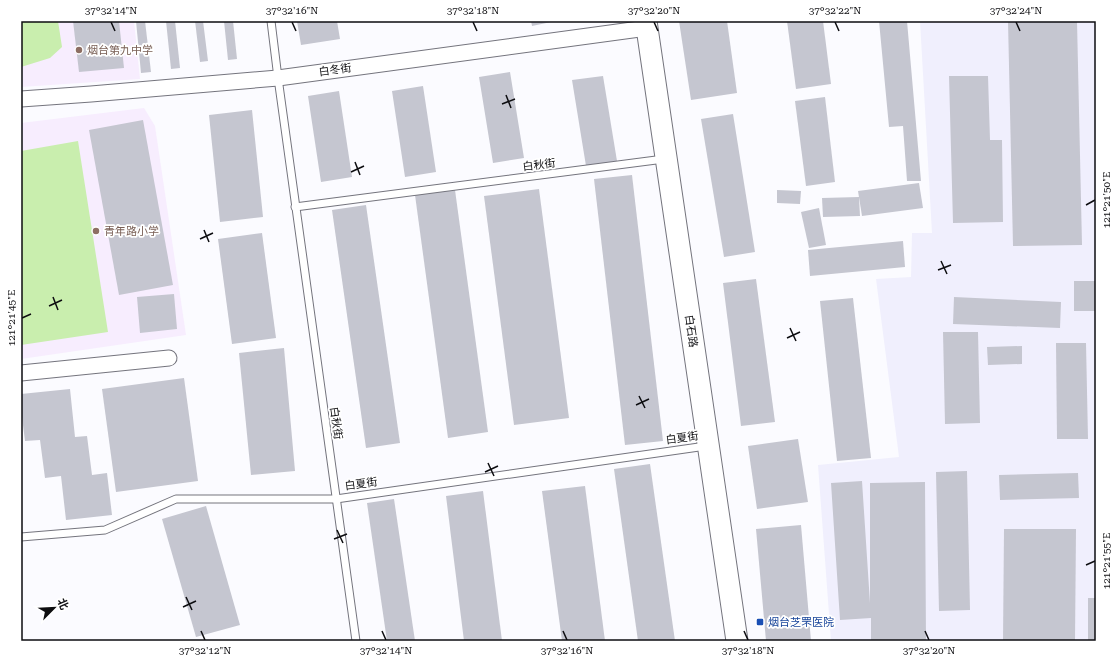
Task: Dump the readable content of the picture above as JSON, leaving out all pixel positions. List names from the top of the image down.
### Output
{
  "streets": {
    "street": ["白冬街", "白石路"],
    "lane": ["白秋街", "白夏街"]
  },
  "crossings": [
    ["白冬街", "白秋街"],
    ["白冬街", "白石路"],
    ["白秋街", "白石路"],
    ["白秋街", "白夏街"],
    ["白石路", "白夏街"]
  ],
  "places": {
    "other": ["烟台第九中学", "青年路小学"],
    "transit": ["烟台芝罘医院"]
  },
  "north": "top right",
  "coordinates": [
    "37°32'14\"N",
    "37°32'16\"N",
    "37°32'18\"N",
    "37°32'20\"N",
    "37°32'22\"N",
    "37°32'24\"N",
    "121°21'50\"E",
    "121°21'45\"E",
    "121°21'55\"E",
    "37°32'12\"N"
  ]
}
